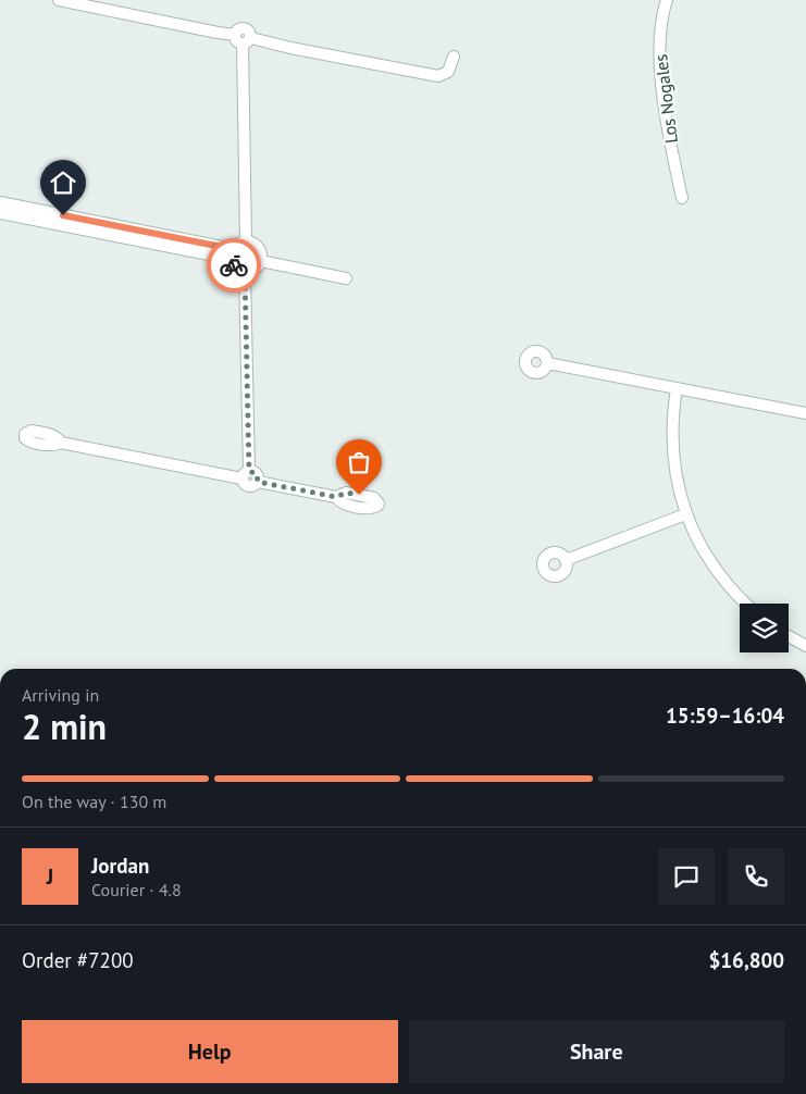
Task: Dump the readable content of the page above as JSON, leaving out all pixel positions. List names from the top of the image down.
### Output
{
  "streets": {
    "street": ["Los Nogales"]
  },
  "page": {
    "heading": ["2 min", "Arriving in", "15:59–16:04"],
    "panel": [
      "Jordan",
      "Courier · 4.8",
      "Order #7200",
      "$16,800"
    ],
    "bar": "On the way · 130 m",
    "round": "J",
    "buttons": ["Help", "Share"]
  }
}
